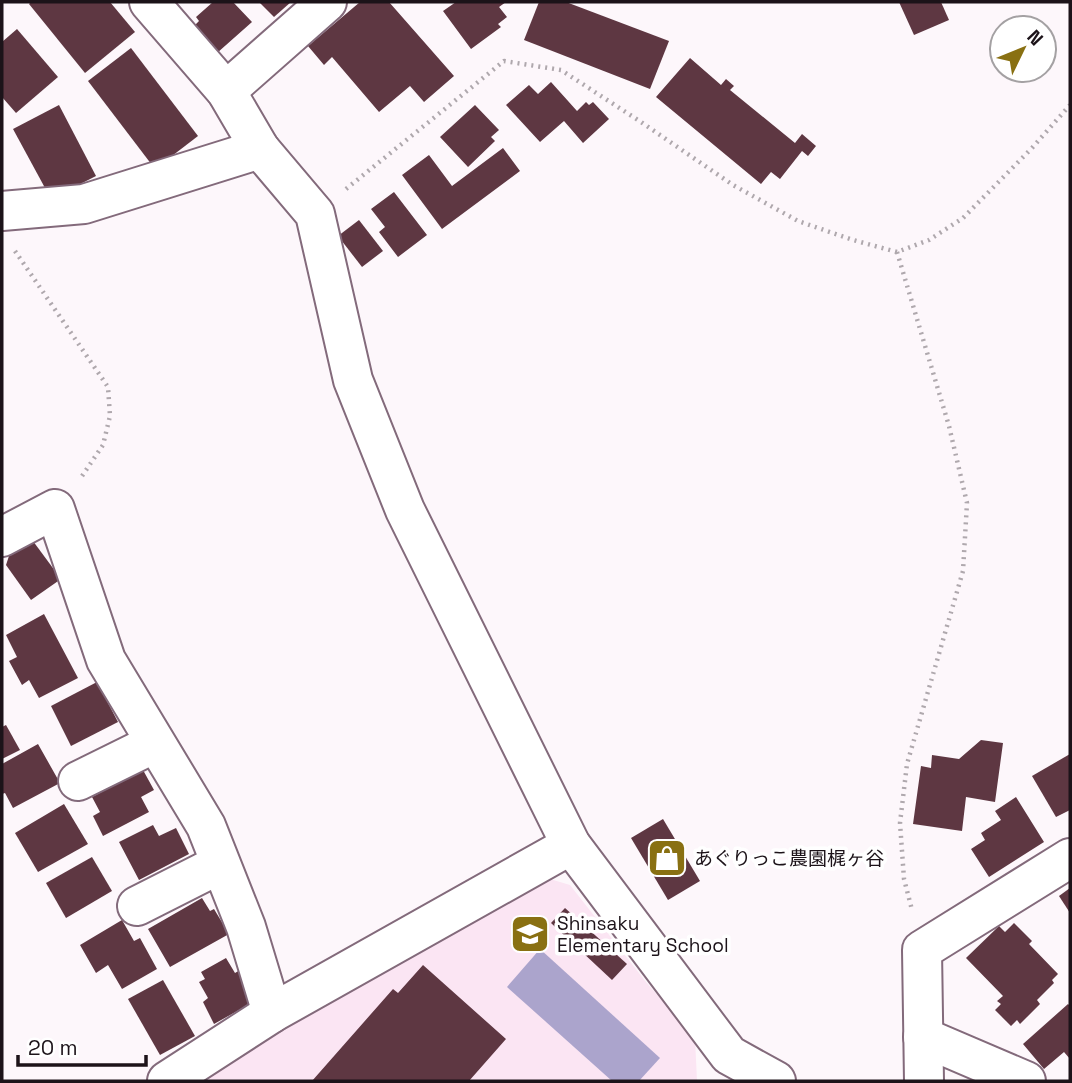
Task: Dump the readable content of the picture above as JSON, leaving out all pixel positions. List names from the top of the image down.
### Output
{
  "places": {
    "shop": ["あぐりっこ農園梶ヶ谷"],
    "school or university": ["Shinsaku Elementary School"]
  },
  "scale_bar": "20 m",
  "north": "top right"
}
